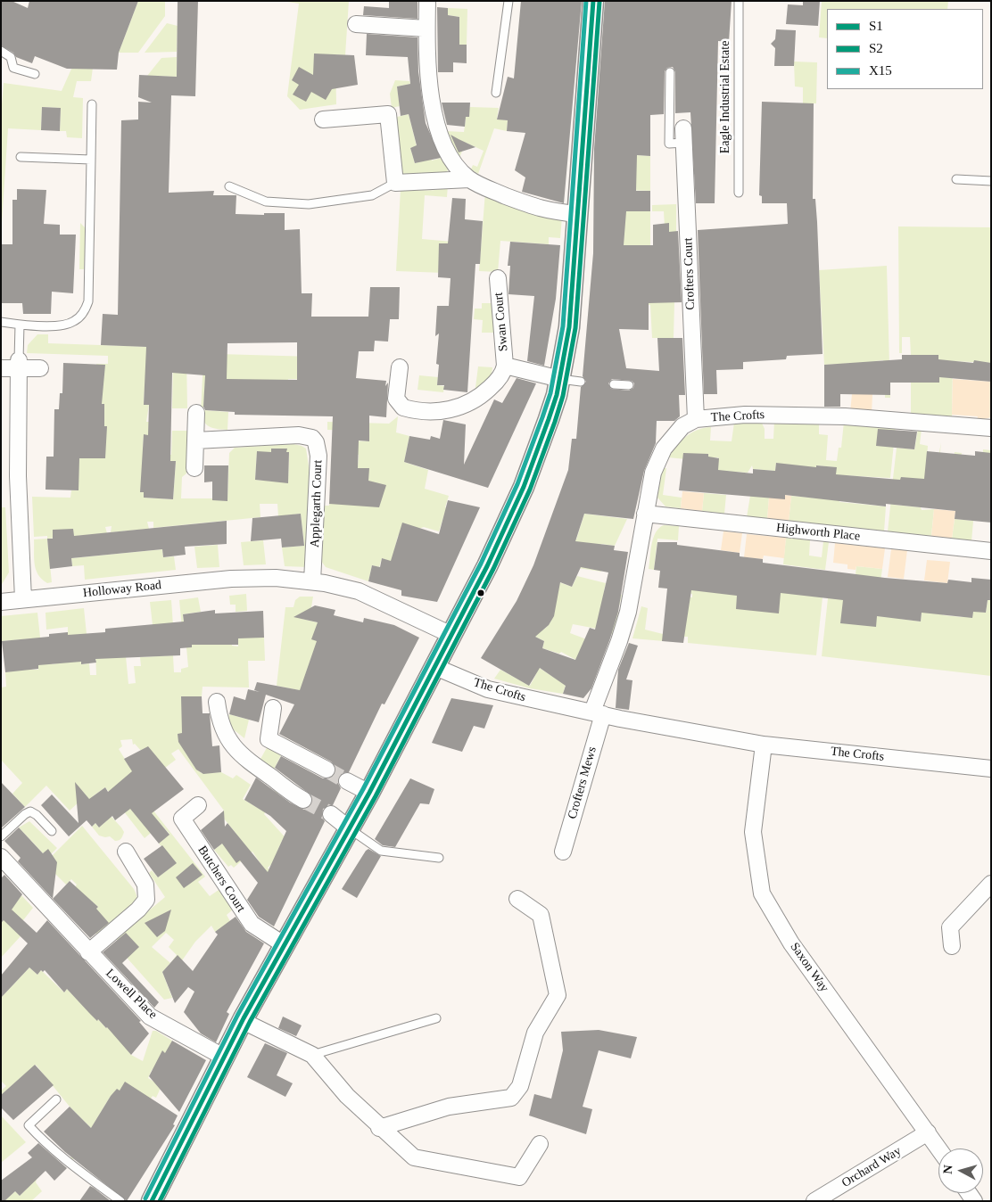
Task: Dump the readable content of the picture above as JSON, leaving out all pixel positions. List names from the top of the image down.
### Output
{
  "streets": {
    "street": [
      "Crofters Court",
      "Swan Court",
      "The Crofts",
      "Applegarth Court",
      "Highworth Place",
      "Holloway Road",
      "Crofters Mews",
      "Butchers Court",
      "Saxon Way",
      "Lowell Place",
      "Orchard Way"
    ],
    "lane": ["Eagle Industrial Estate"]
  },
  "crossings": [
    ["Crofters Court", "The Crofts"],
    ["The Crofts", "Highworth Place"],
    ["The Crofts", "Crofters Mews"],
    ["The Crofts", "Saxon Way"],
    ["Applegarth Court", "Holloway Road"],
    ["Saxon Way", "Orchard Way"]
  ],
  "lines": ["transit line S1", "transit line X15", "transit line S2"],
  "legend": ["S1", "S2", "X15"],
  "north": "left"
}
